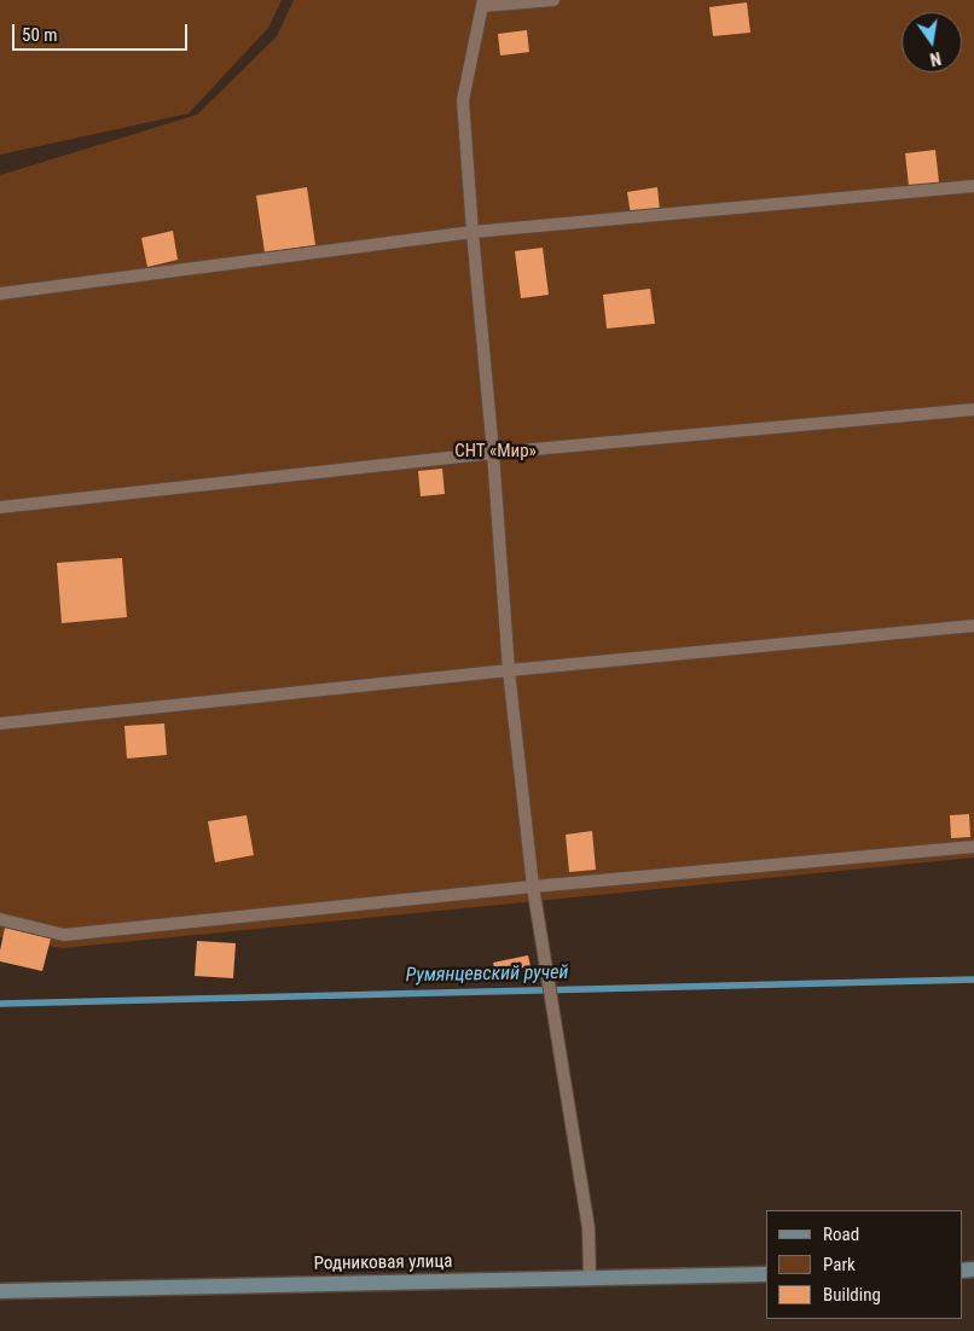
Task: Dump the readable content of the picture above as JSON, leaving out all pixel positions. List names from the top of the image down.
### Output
{
  "streets": {
    "main road": ["Родниковая улица"]
  },
  "water": ["Румянцевский ручей"],
  "parks": ["СНТ «Мир»"],
  "legend": ["Road", "Park", "Building"],
  "scale_bar": "50 m",
  "north": "bottom"
}
